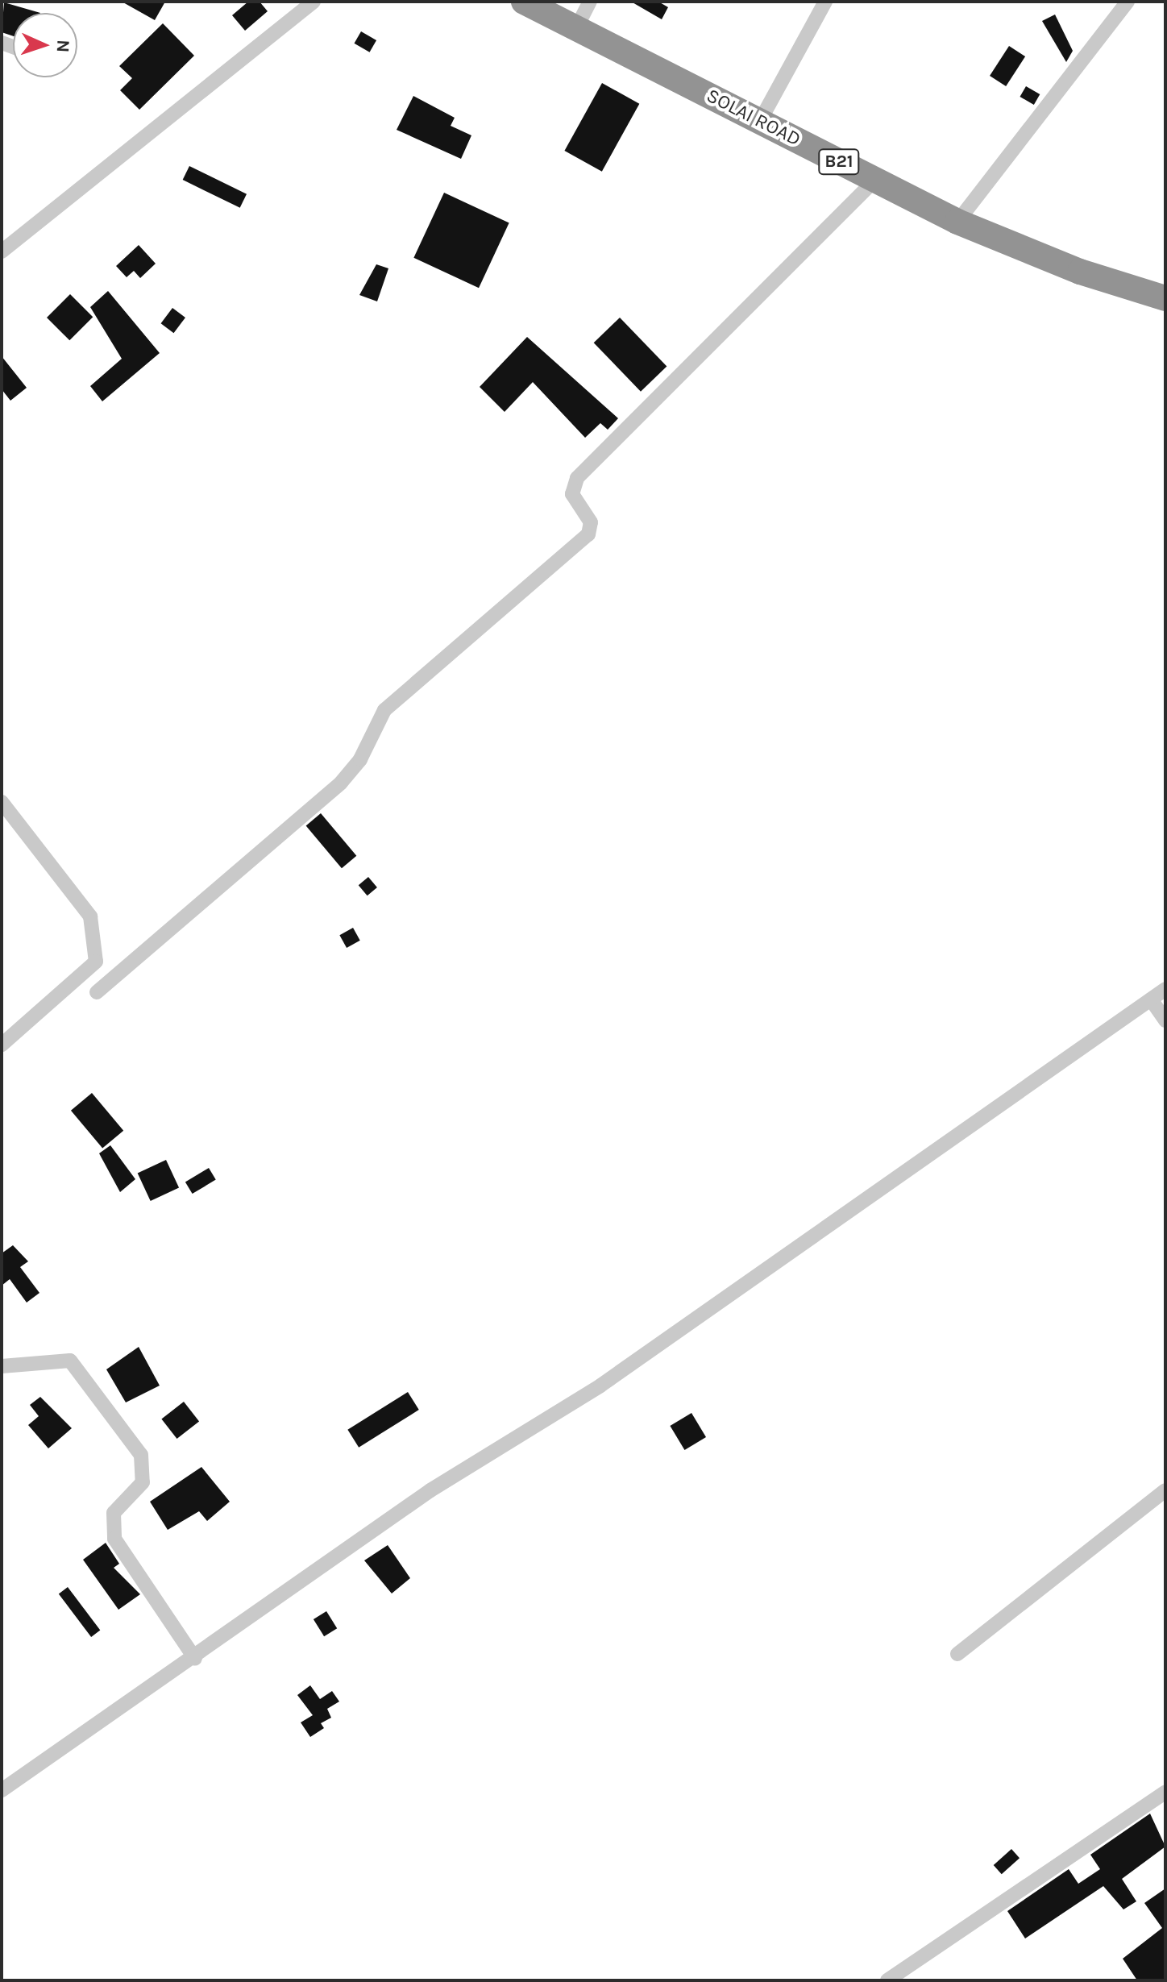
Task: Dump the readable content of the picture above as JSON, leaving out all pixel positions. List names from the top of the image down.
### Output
{
  "streets": {
    "highway": ["SOLAI ROAD", "B21"]
  },
  "north": "right"
}
